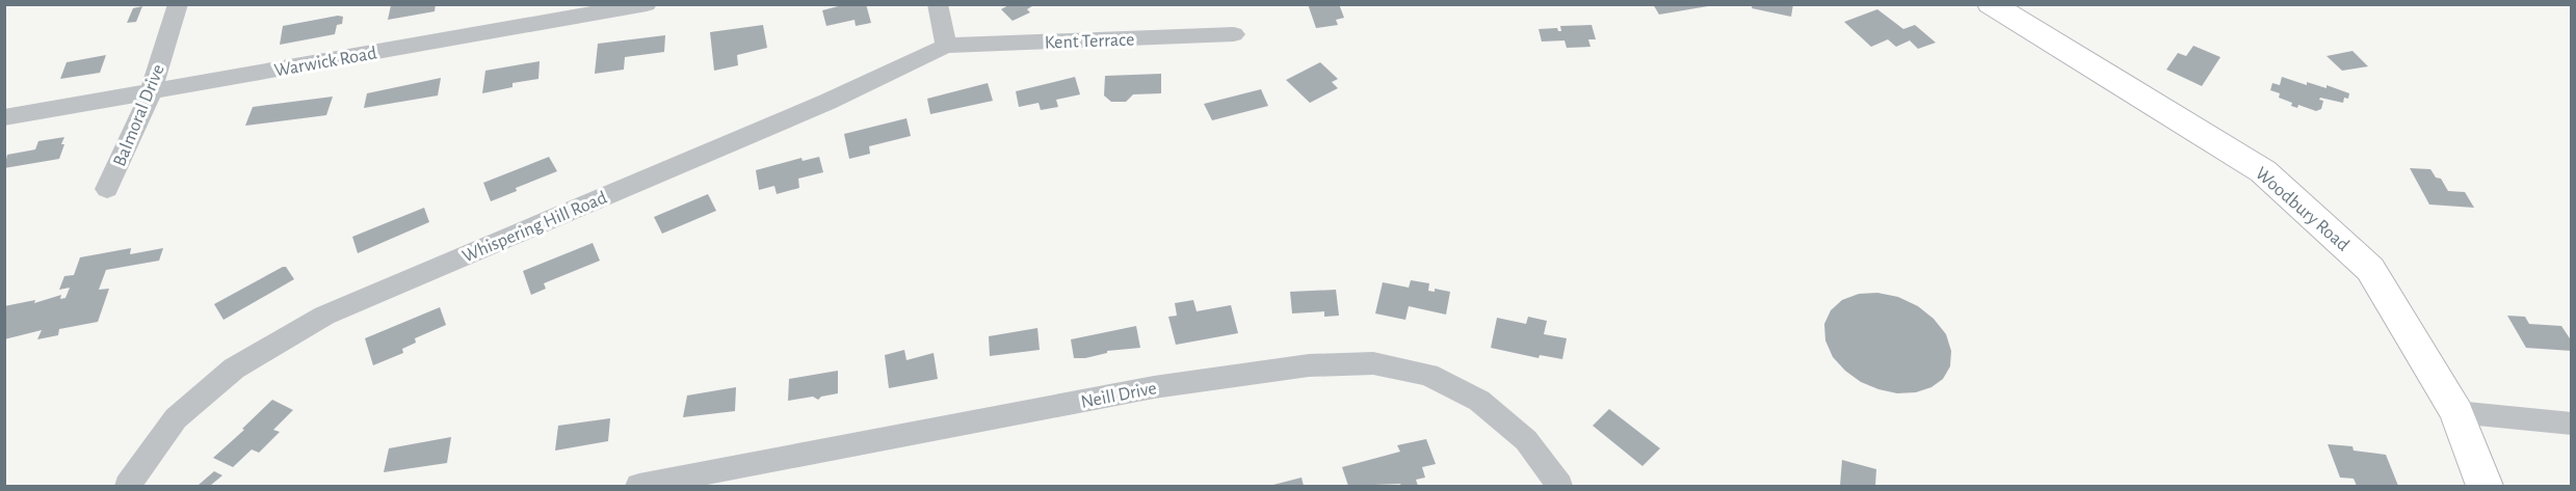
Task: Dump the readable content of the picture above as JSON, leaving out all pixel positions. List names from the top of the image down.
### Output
{
  "streets": {
    "main road": ["Woodbury Road"],
    "street": [
      "Kent Terrace",
      "Warwick Road",
      "Balmoral Drive",
      "Whispering Hill Road",
      "Neill Drive"
    ]
  },
  "crossings": [
    ["Kent Terrace", "Whispering Hill Road"],
    ["Warwick Road", "Balmoral Drive"]
  ]
}
